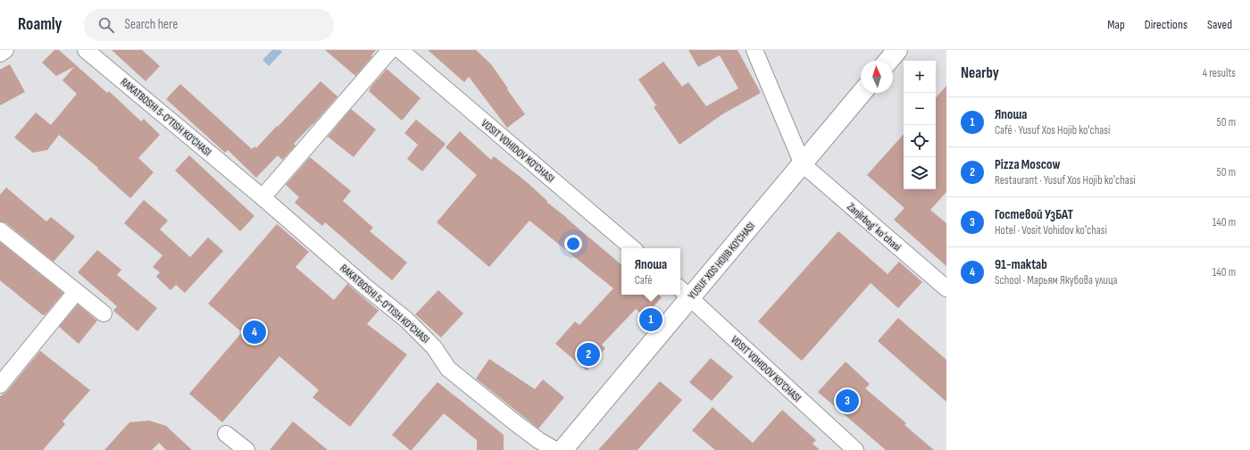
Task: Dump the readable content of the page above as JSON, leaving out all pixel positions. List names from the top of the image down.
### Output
{
  "streets": {
    "main road": ["YUSUF XOS HOJIB KO'CHASI"],
    "street": ["RAKATBOSHI 5-O'TISH KO'CHASI", "VOSIT VOHIDOV KO'CHASI", "Zanjirbogʻ koʻchasi"]
  },
  "crossings": [
    ["VOSIT VOHIDOV KO'CHASI", "YUSUF XOS HOJIB KO'CHASI"],
    ["Zanjirbogʻ koʻchasi", "YUSUF XOS HOJIB KO'CHASI"]
  ],
  "north": "top",
  "page": {
    "header": "Roamly",
    "search": "Search here",
    "nav": ["Map", "Directions", "Saved"],
    "heading": ["Nearby", "4 results"],
    "map_buttons": ["+", "−"],
    "list": [
      {
        "mark": "1",
        "name": "Япоша",
        "note": "Café · Yusuf Xos Hojib ko'chasi",
        "value": "50 m"
      },
      {
        "mark": "2",
        "name": "Pizza Moscow",
        "note": "Restaurant · Yusuf Xos Hojib ko'chasi",
        "value": "50 m"
      },
      {
        "mark": "3",
        "name": "Гостевой УзБАТ",
        "note": "Hotel · Vosit Vohidov ko'chasi",
        "value": "140 m"
      },
      {
        "mark": "4",
        "name": "91-maktab",
        "note": "School · Марьям Якубова улица",
        "value": "140 m"
      }
    ],
    "popup": ["Япоша", "Café"],
    "pins": [
      "1",
      "4",
      "2",
      "3"
    ]
  }
}
